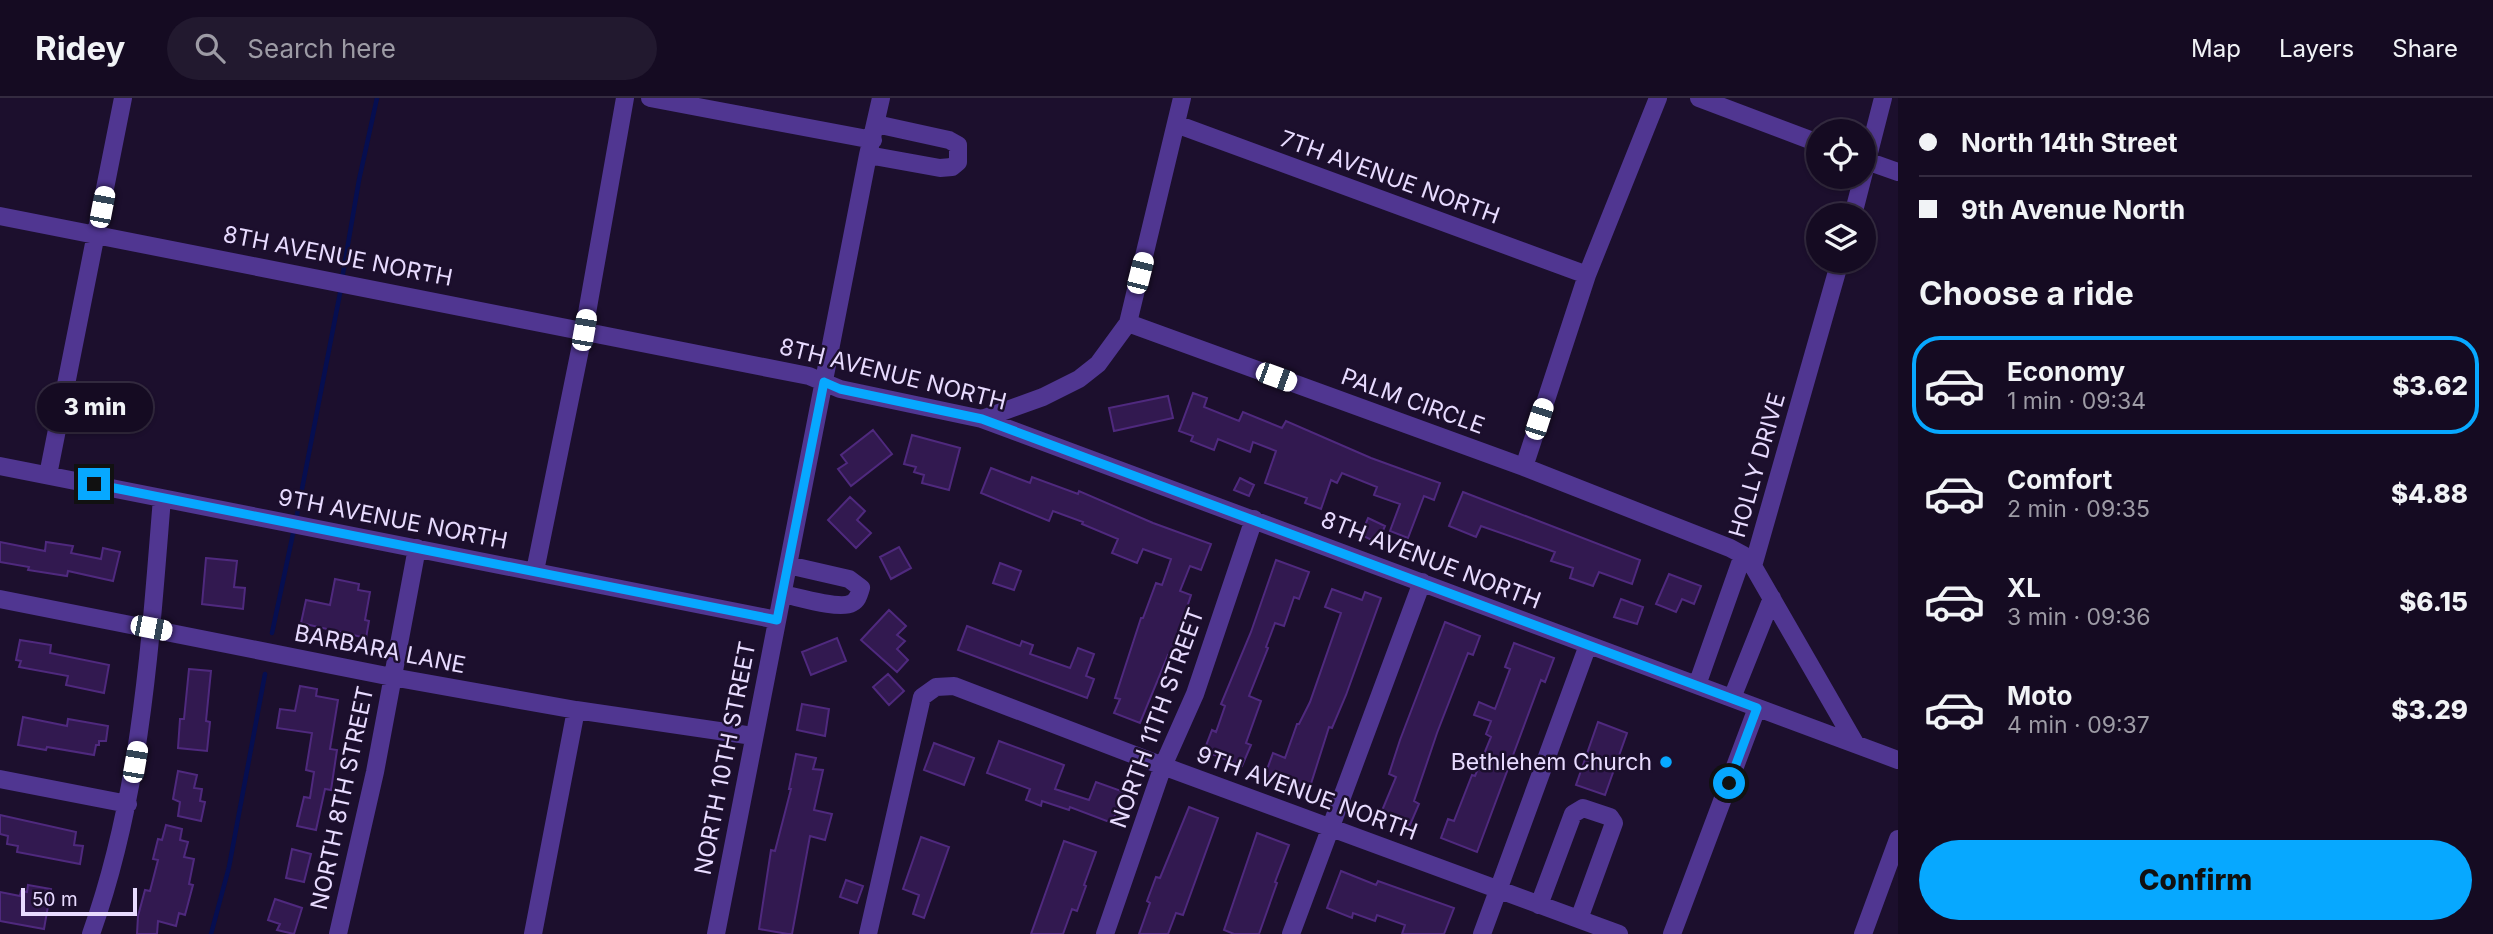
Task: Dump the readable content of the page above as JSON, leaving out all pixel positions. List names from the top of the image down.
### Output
{
  "streets": {
    "street": [
      "7TH AVENUE NORTH",
      "8TH AVENUE NORTH",
      "PALM CIRCLE",
      "HOLLY DRIVE",
      "9TH AVENUE NORTH",
      "BARBARA LANE",
      "NORTH 11TH STREET",
      "NORTH 10TH STREET",
      "NORTH 8TH STREET"
    ]
  },
  "crossings": [
    ["8TH AVENUE NORTH", "HOLLY DRIVE"],
    ["8TH AVENUE NORTH", "NORTH 11TH STREET"],
    ["8TH AVENUE NORTH", "NORTH 10TH STREET"],
    ["PALM CIRCLE", "HOLLY DRIVE"],
    ["9TH AVENUE NORTH", "NORTH 11TH STREET"],
    ["9TH AVENUE NORTH", "NORTH 10TH STREET"],
    ["9TH AVENUE NORTH", "NORTH 8TH STREET"],
    ["BARBARA LANE", "NORTH 10TH STREET"],
    ["BARBARA LANE", "NORTH 8TH STREET"]
  ],
  "places": ["Bethlehem Church"],
  "scale_bar": "50 m",
  "page": {
    "header": "Ridey",
    "search": "Search here",
    "nav": ["Map", "Layers", "Share"],
    "banner": ["North 14th Street", "9th Avenue North"],
    "heading": "Choose a ride",
    "list": [
      {
        "name": "Economy",
        "note": "1 min · 09:34",
        "value": "$3.62"
      },
      {
        "name": "Comfort",
        "note": "2 min · 09:35",
        "value": "$4.88"
      },
      {
        "name": "XL",
        "note": "3 min · 09:36",
        "value": "$6.15"
      },
      {
        "name": "Moto",
        "note": "4 min · 09:37",
        "value": "$3.29"
      }
    ],
    "bubble": "3 min",
    "buttons": "Confirm",
    "scale": "50 m"
  }
}
